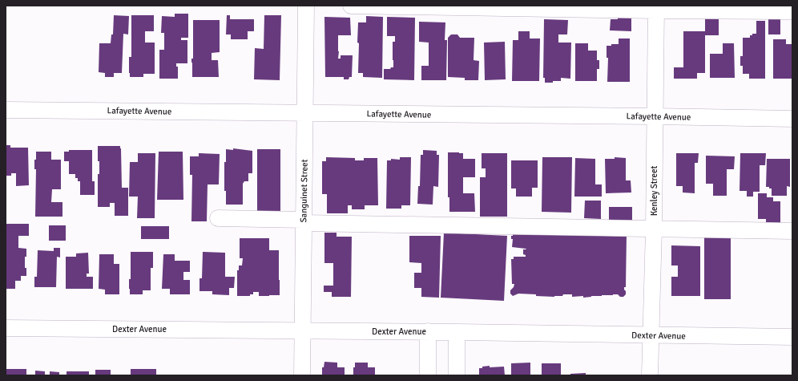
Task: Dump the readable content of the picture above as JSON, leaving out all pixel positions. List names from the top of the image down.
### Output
{
  "streets": {
    "street": [
      "Lafayette Avenue",
      "Sanguinet Street",
      "Kenley Street",
      "Dexter Avenue"
    ]
  },
  "crossings": [
    ["Lafayette Avenue", "Sanguinet Street"],
    ["Lafayette Avenue", "Kenley Street"],
    ["Sanguinet Street", "Dexter Avenue"],
    ["Kenley Street", "Dexter Avenue"]
  ]
}
